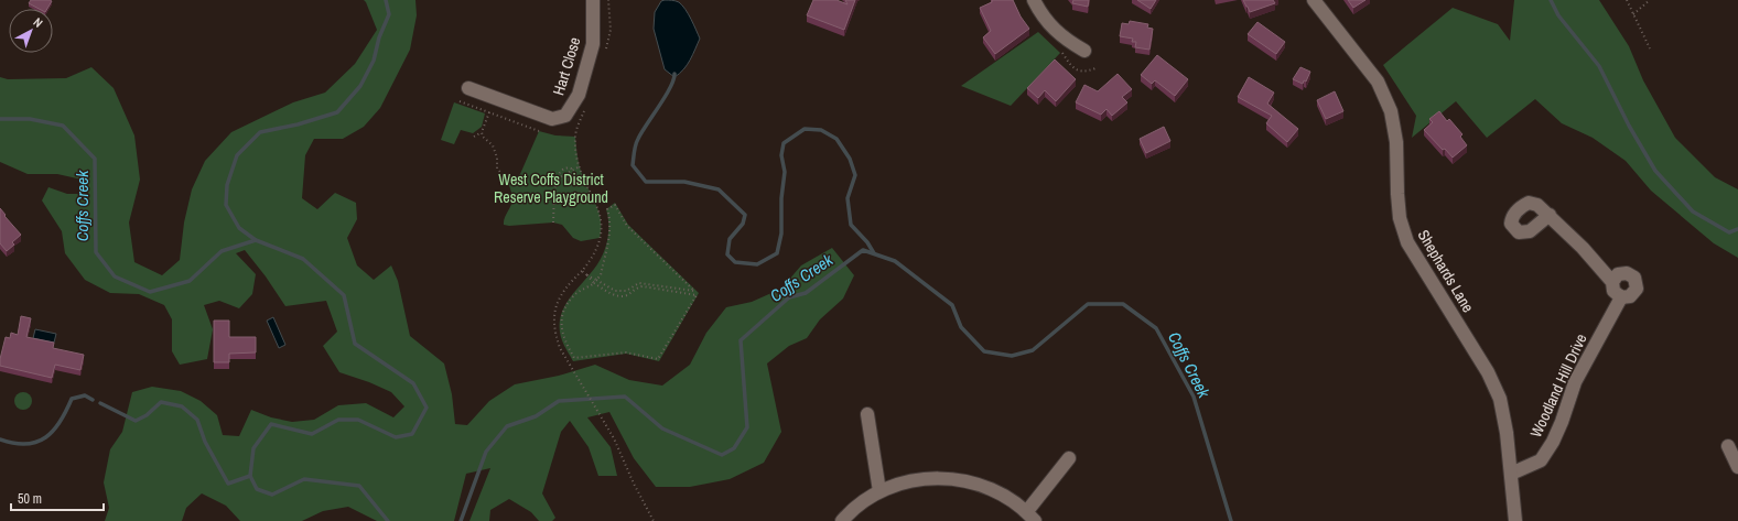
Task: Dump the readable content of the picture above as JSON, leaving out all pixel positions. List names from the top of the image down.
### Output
{
  "streets": {
    "street": ["Hart Close", "Shephards Lane", "Woodland Hill Drive"]
  },
  "crossings": [
    ["Shephards Lane", "Woodland Hill Drive"]
  ],
  "water": ["Coffs Creek"],
  "parks": ["West Coffs District Reserve Playground"],
  "scale_bar": "50 m",
  "north": "top right"
}
